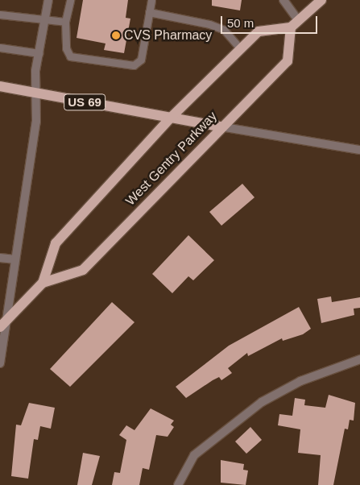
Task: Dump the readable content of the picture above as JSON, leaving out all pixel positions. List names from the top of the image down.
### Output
{
  "streets": {
    "main road": ["US 69", "West Gentry Parkway"]
  },
  "crossings": [
    ["US 69", "West Gentry Parkway"]
  ],
  "places": ["CVS Pharmacy"],
  "scale_bar": "50 m"
}
